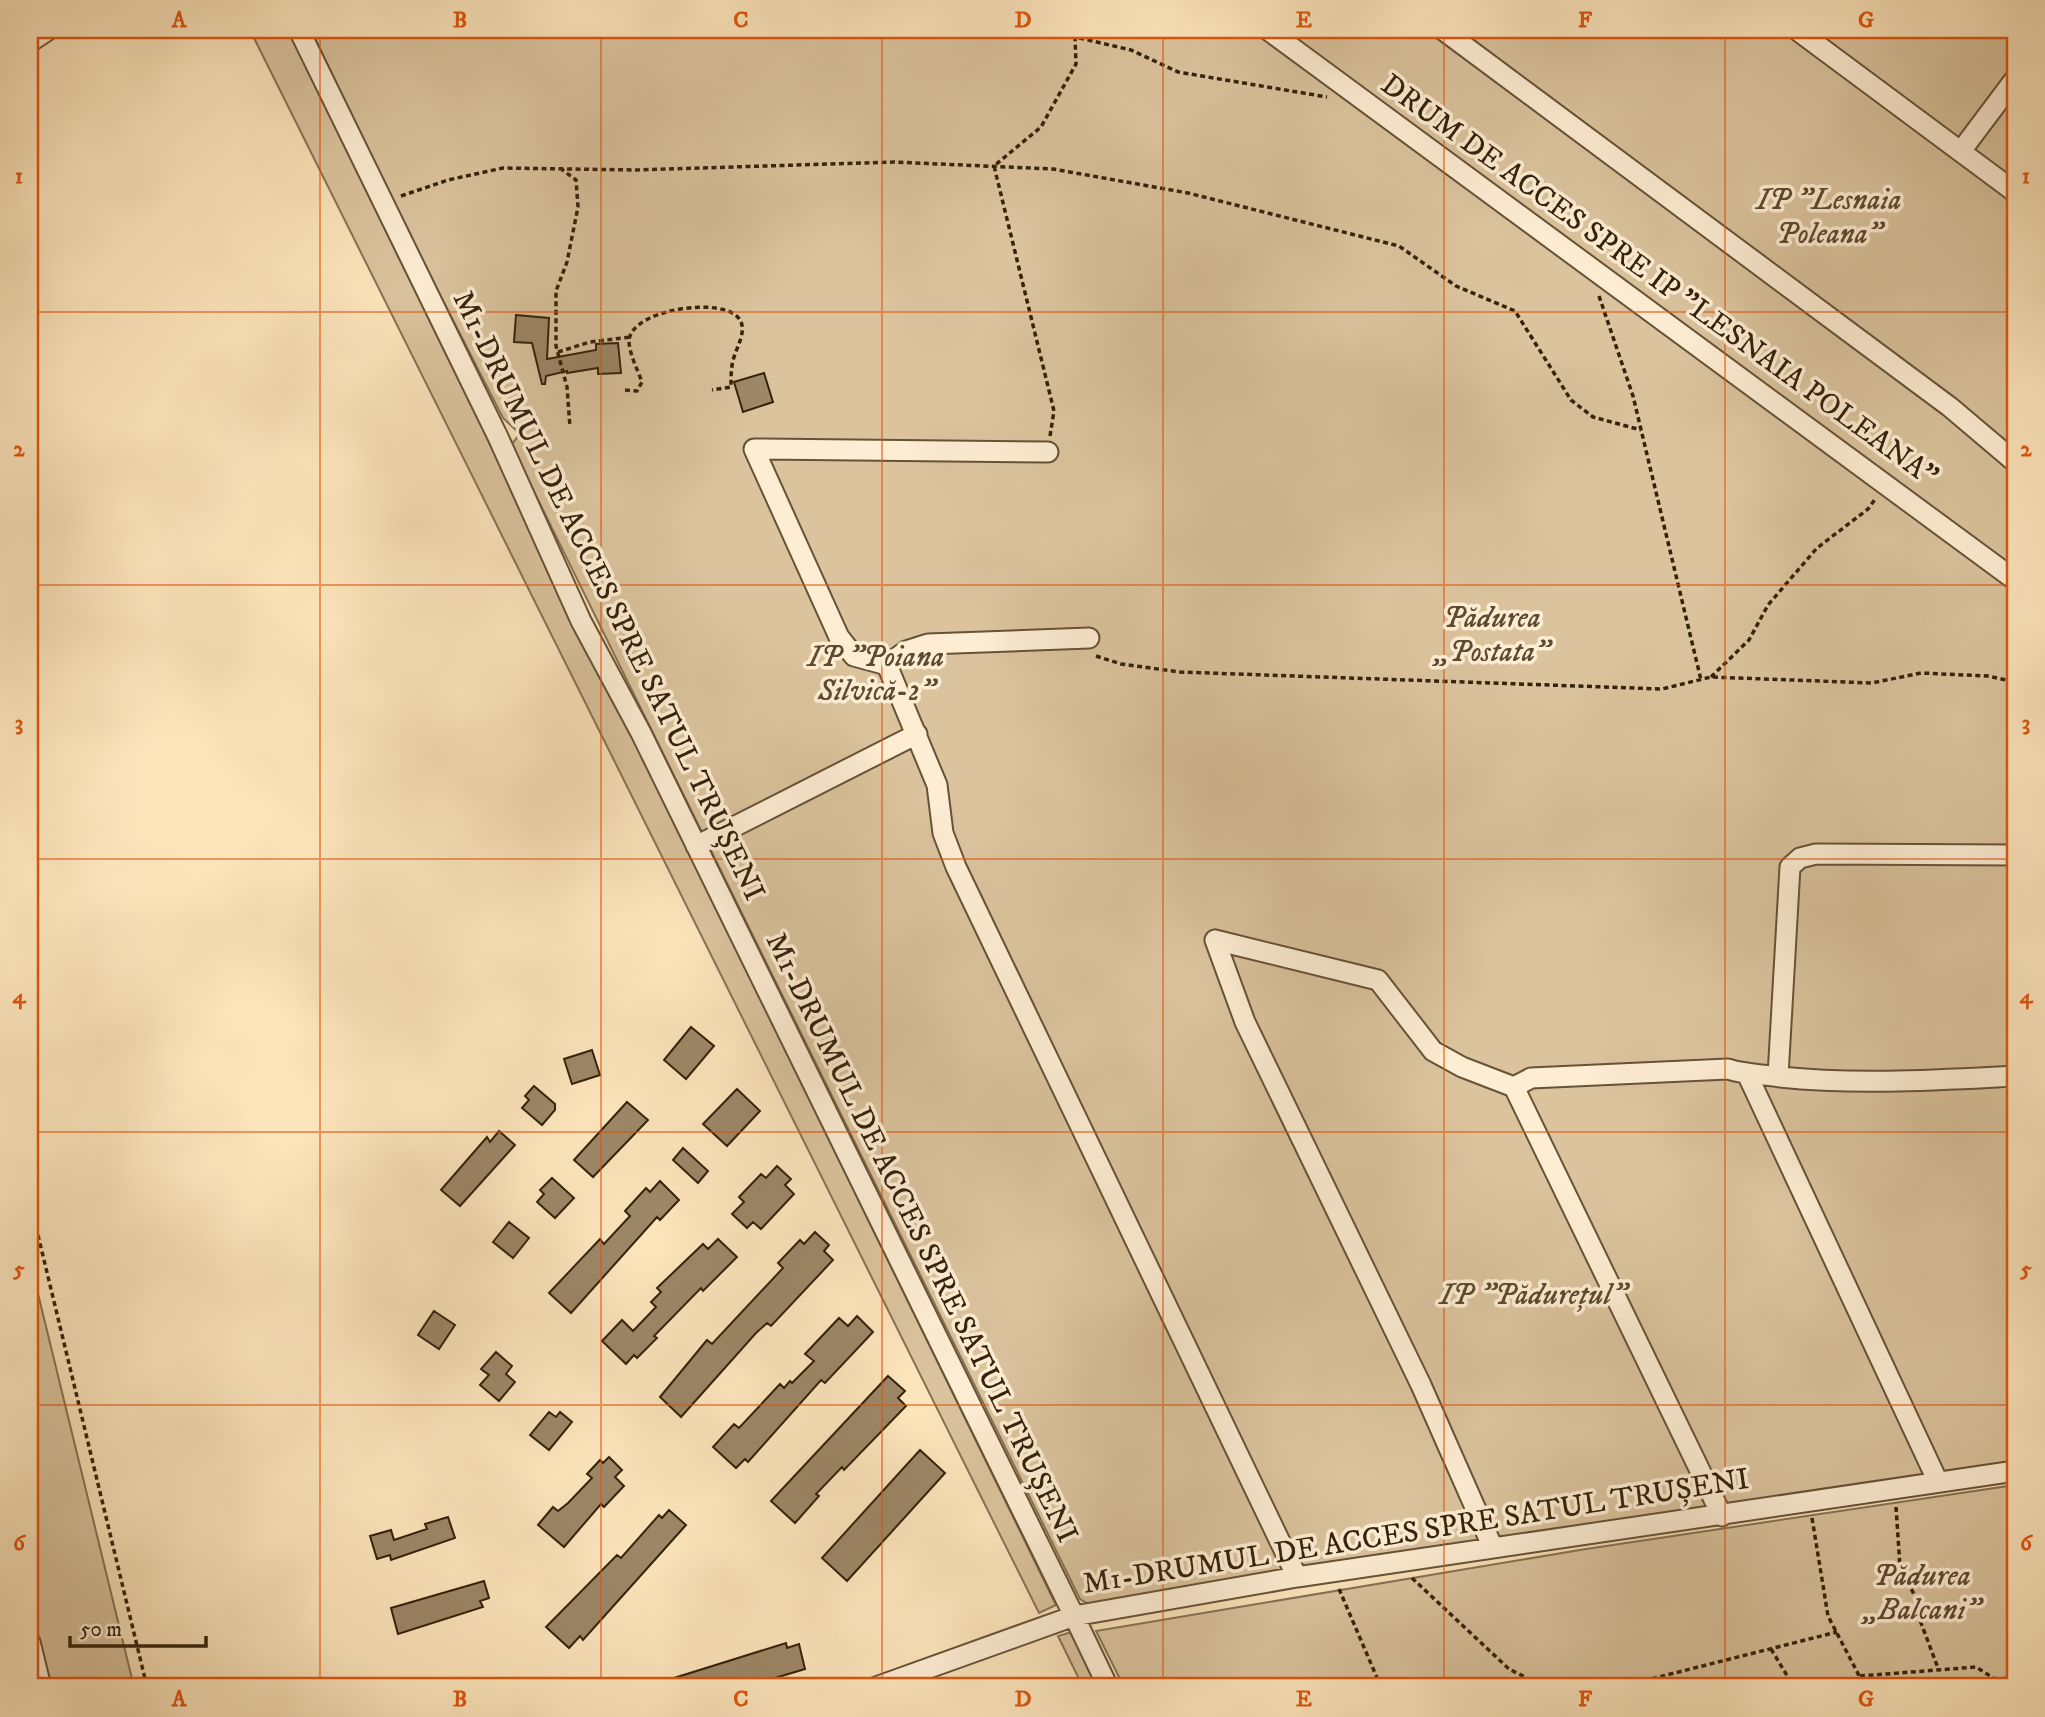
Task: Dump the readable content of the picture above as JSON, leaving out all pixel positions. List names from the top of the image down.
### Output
{
  "streets": {
    "street": ["DRUM DE ACCES SPRE IP \"LESNAIA POLEANA\"", "M1-DRUMUL DE ACCES SPRE SATUL TRUȘENI"]
  },
  "parks": [
    "IP \"Lesnaia Poleana\"",
    "Pădurea „Postata”",
    "IP \"Poiana Silvică-2\"",
    "IP \"Pădurețul\"",
    "Pădurea „Balcani”"
  ],
  "scale_bar": "50 m",
  "grid": {
    "columns": [
      "A",
      "B",
      "C",
      "D",
      "E",
      "F",
      "G"
    ],
    "rows": [
      "1",
      "2",
      "3",
      "4",
      "5",
      "6"
    ]
  }
}
